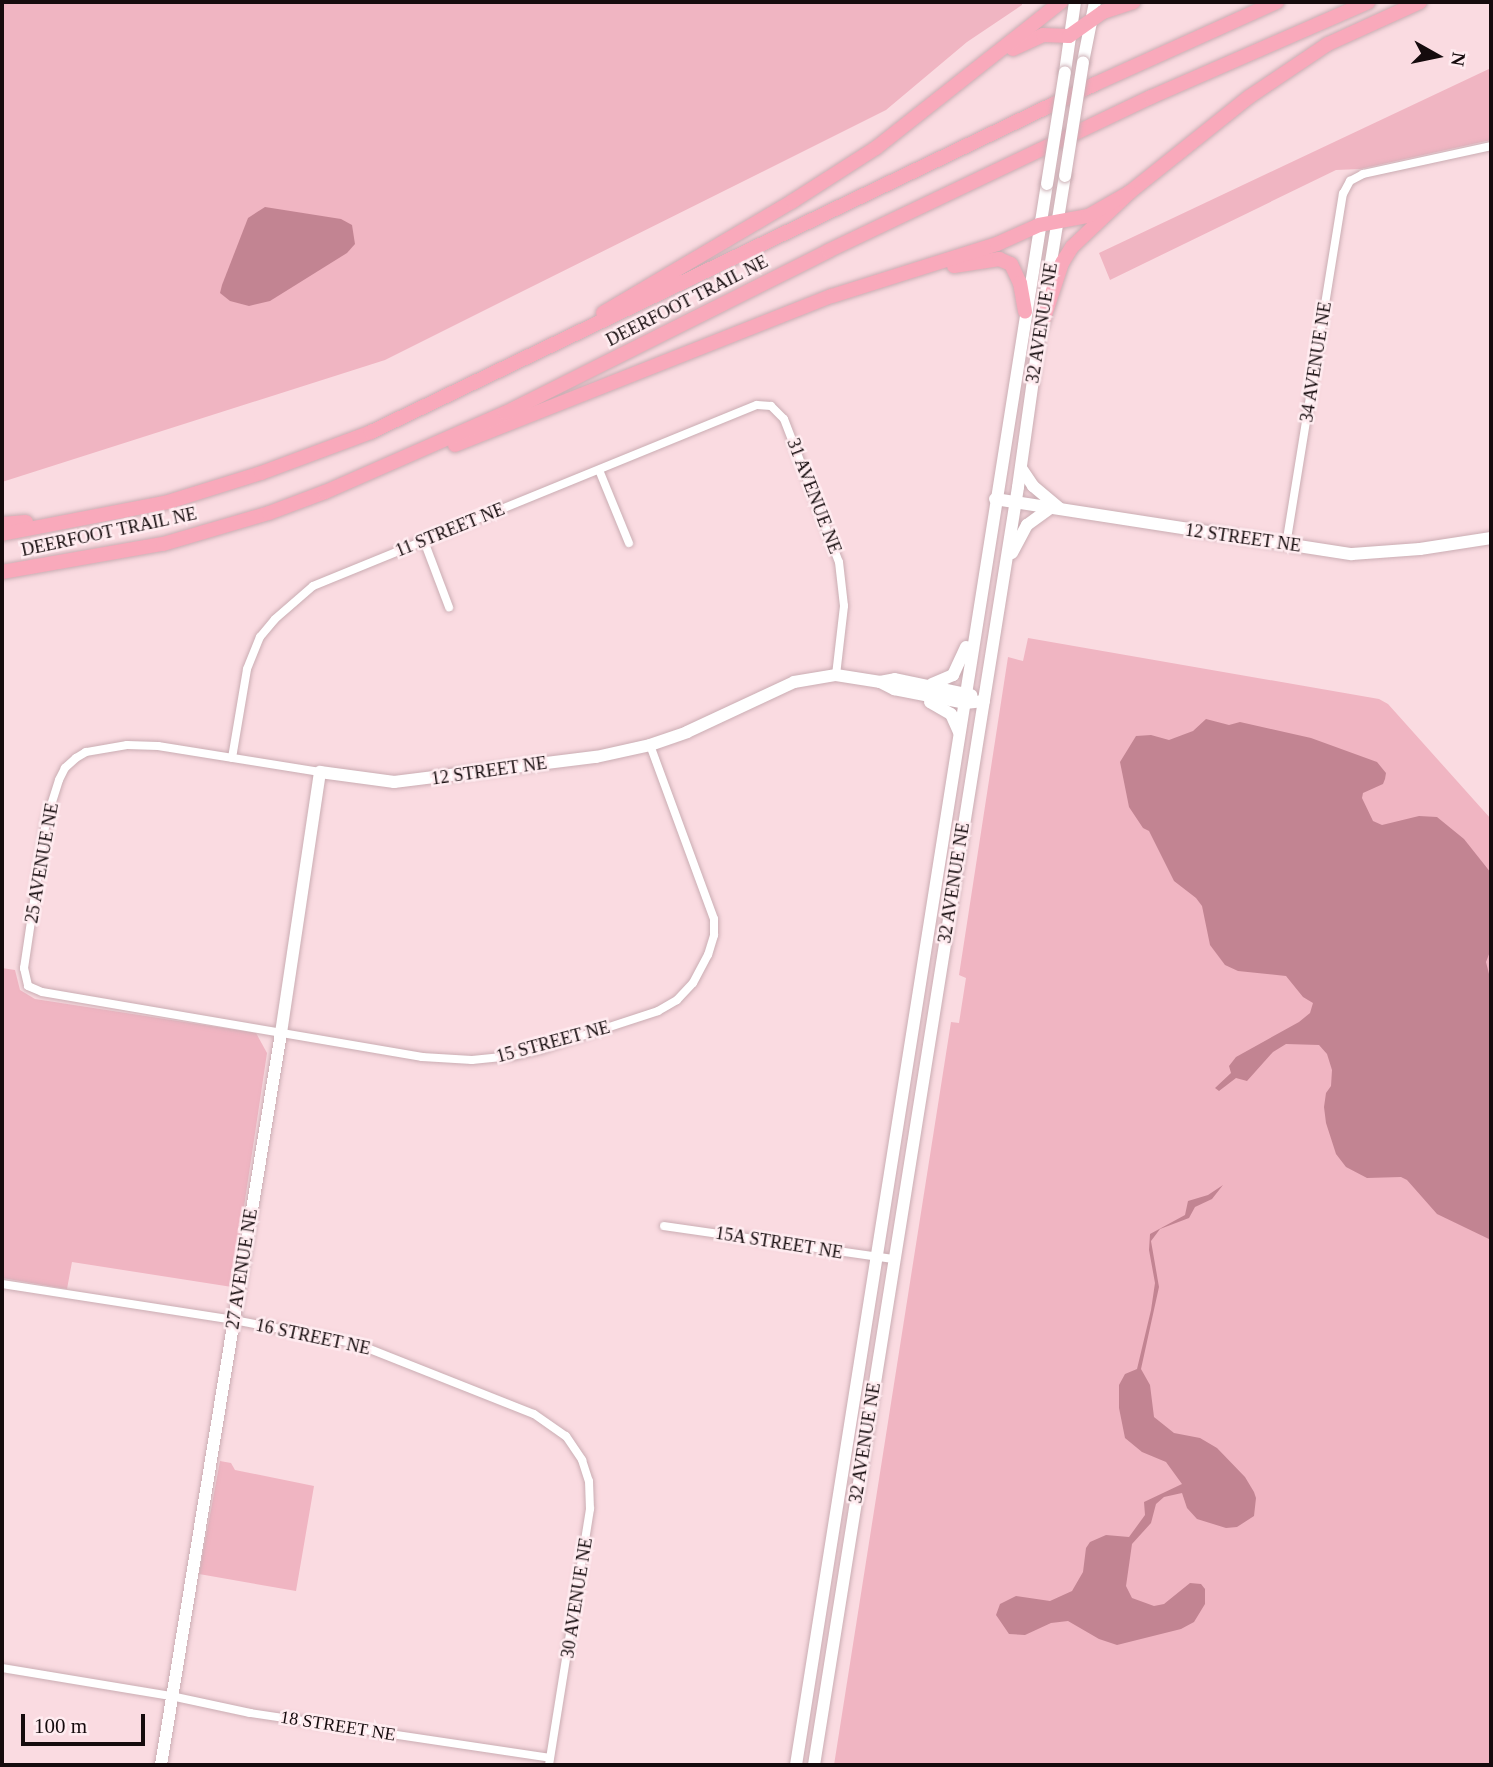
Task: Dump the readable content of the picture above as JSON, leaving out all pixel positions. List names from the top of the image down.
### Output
{
  "streets": {
    "highway": ["DEERFOOT TRAIL NE"],
    "main road": ["32 AVENUE NE", "12 STREET NE", "27 AVENUE NE"],
    "street": [
      "34 AVENUE NE",
      "31 AVENUE NE",
      "11 STREET NE",
      "25 AVENUE NE",
      "15 STREET NE",
      "15A STREET NE",
      "16 STREET NE",
      "30 AVENUE NE",
      "18 STREET NE"
    ]
  },
  "crossings": [
    ["32 AVENUE NE", "12 STREET NE"],
    ["32 AVENUE NE", "15A STREET NE"],
    ["34 AVENUE NE", "12 STREET NE"],
    ["31 AVENUE NE", "11 STREET NE"],
    ["31 AVENUE NE", "12 STREET NE"],
    ["11 STREET NE", "12 STREET NE"],
    ["12 STREET NE", "25 AVENUE NE"],
    ["12 STREET NE", "15 STREET NE"],
    ["12 STREET NE", "27 AVENUE NE"],
    ["25 AVENUE NE", "15 STREET NE"],
    ["15 STREET NE", "27 AVENUE NE"],
    ["27 AVENUE NE", "16 STREET NE"],
    ["27 AVENUE NE", "18 STREET NE"],
    ["16 STREET NE", "30 AVENUE NE"],
    ["30 AVENUE NE", "18 STREET NE"]
  ],
  "scale_bar": "100 m",
  "north": "right"
}
